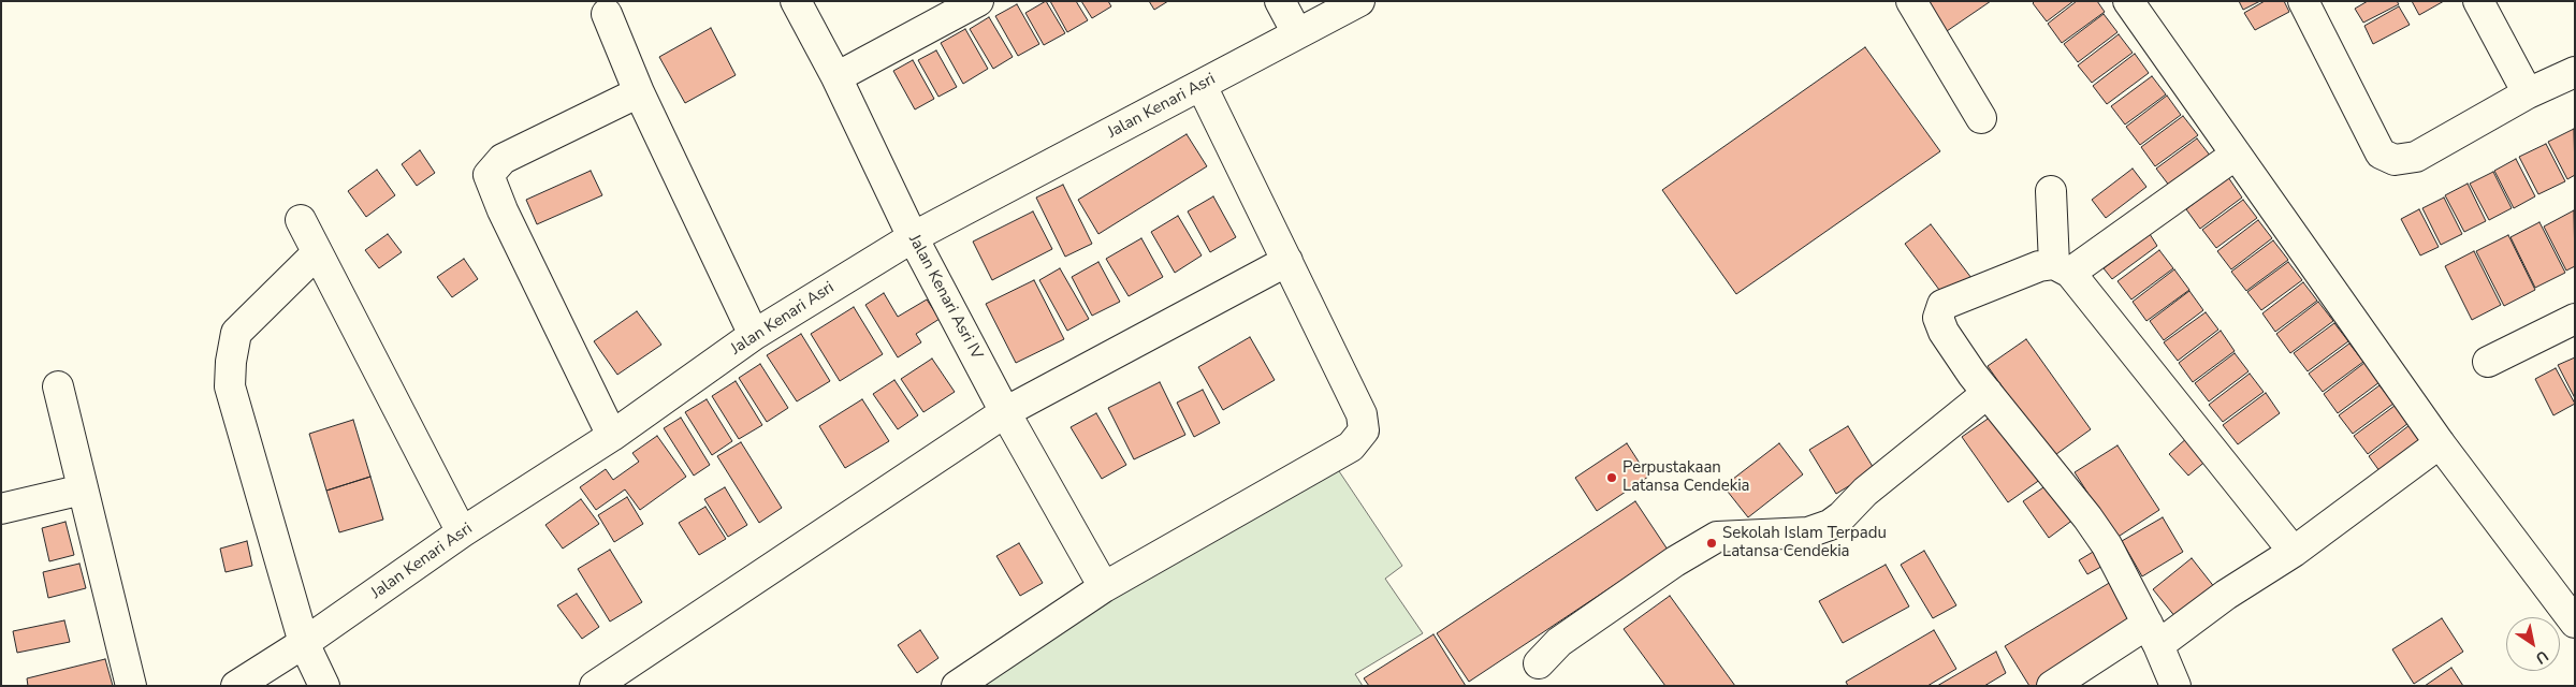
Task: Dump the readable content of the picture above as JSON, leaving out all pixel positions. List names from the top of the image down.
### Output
{
  "streets": {
    "street": ["Jalan Kenari Asri", "Jalan Kenari Asri IV"]
  },
  "crossings": [
    ["Jalan Kenari Asri", "Jalan Kenari Asri IV"]
  ],
  "places": ["Perpustakaan Latansa Cendekia", "Sekolah Islam Terpadu Latansa Cendekia"],
  "north": "bottom right"
}
